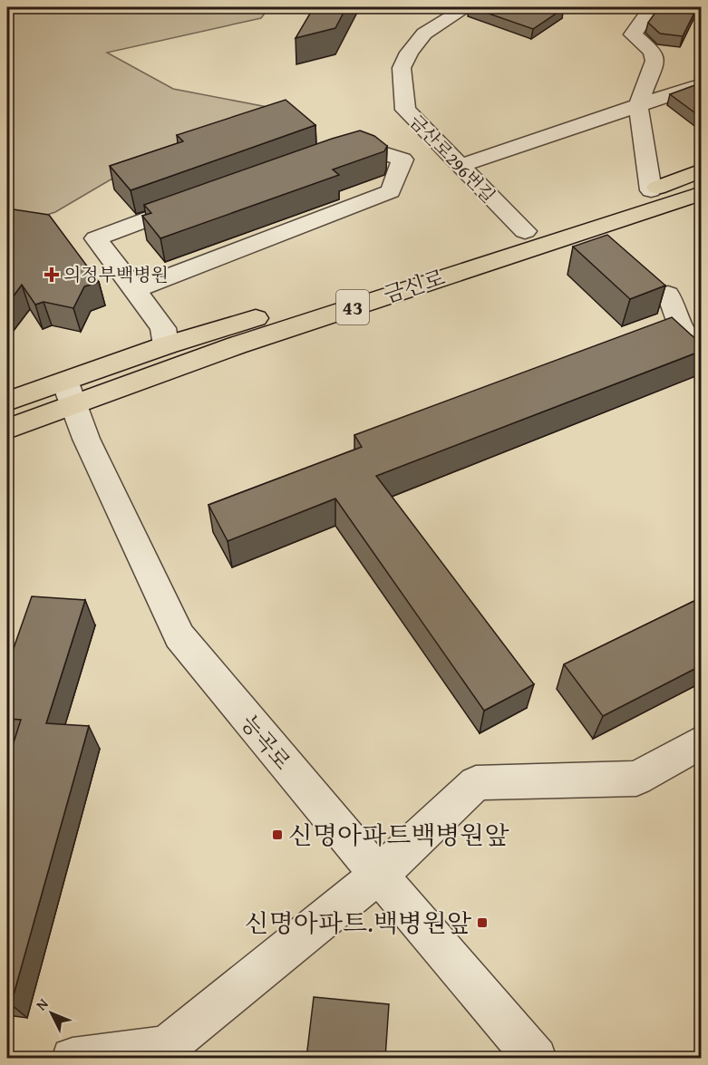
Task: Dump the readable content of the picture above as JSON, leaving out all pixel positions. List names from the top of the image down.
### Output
{
  "streets": {
    "main road": ["금신로", "43"],
    "street": ["금산로296번길", "능곡로"]
  },
  "crossings": [
    ["금산로296번길", "금신로"],
    ["금신로", "능곡로"]
  ],
  "places": {
    "health": ["의정부백병원"],
    "transit": ["신명아파트백병원앞", "신명아파트.백병원앞"]
  },
  "north": "top left"
}
